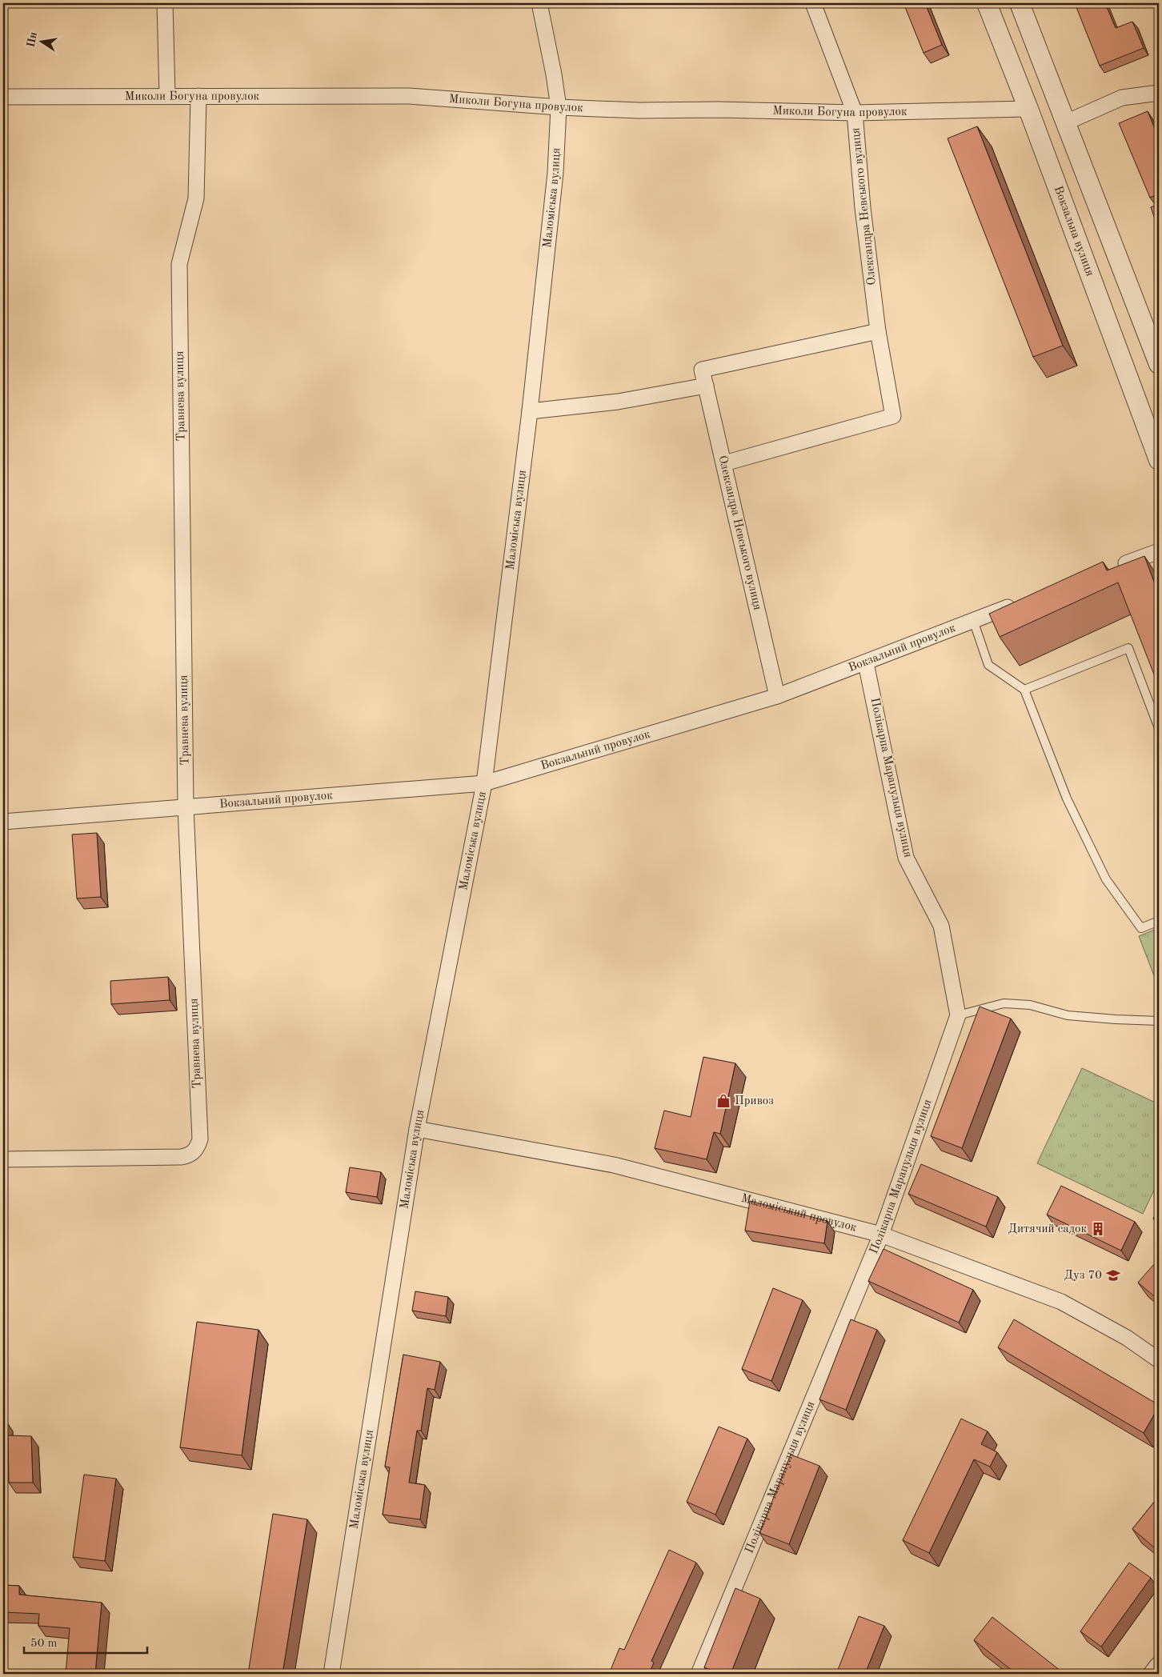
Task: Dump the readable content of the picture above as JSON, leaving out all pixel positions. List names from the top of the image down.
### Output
{
  "streets": {
    "street": [
      "Миколи Богуна провулок",
      "Маломіська вулиця",
      "Олександра Невського вулиця",
      "Вокзальна вулиця",
      "Травнева вулиця",
      "Вокзальний провулок",
      "Полікарпа Марапульця вулиця",
      "Маломіський провулок"
    ]
  },
  "crossings": [
    ["Миколи Богуна провулок", "Маломіська вулиця"],
    ["Миколи Богуна провулок", "Олександра Невського вулиця"],
    ["Миколи Богуна провулок", "Вокзальна вулиця"],
    ["Миколи Богуна провулок", "Травнева вулиця"],
    ["Маломіська вулиця", "Вокзальний провулок"],
    ["Маломіська вулиця", "Маломіський провулок"],
    ["Олександра Невського вулиця", "Вокзальний провулок"],
    ["Травнева вулиця", "Вокзальний провулок"],
    ["Вокзальний провулок", "Полікарпа Марапульця вулиця"],
    ["Полікарпа Марапульця вулиця", "Маломіський провулок"]
  ],
  "places": {
    "shop": ["Привоз"],
    "building": ["Дитячий садок"],
    "school or university": ["Дуз 70"]
  },
  "scale_bar": "50 m",
  "north": "left"
}
